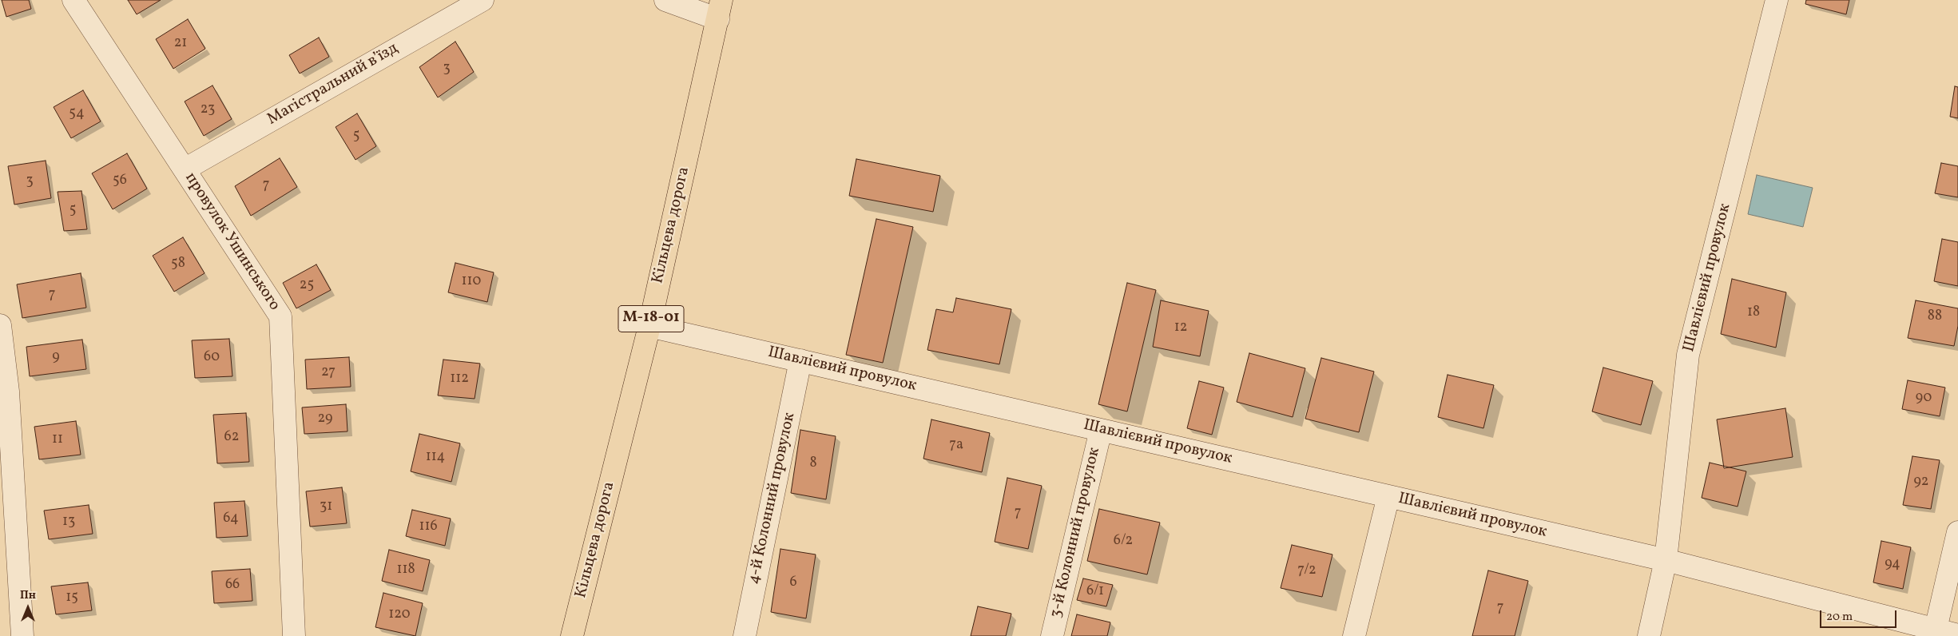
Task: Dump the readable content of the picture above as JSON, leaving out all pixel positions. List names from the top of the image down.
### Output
{
  "streets": {
    "highway": ["Кільцева дорога", "М-18-01"],
    "street": [
      "Магістральний в’їзд",
      "провулок Ушинського",
      "Шавлієвий провулок",
      "4-й Колонний провулок",
      "3-й Колонний провулок"
    ]
  },
  "crossings": [
    ["Магістральний в’їзд", "провулок Ушинського"],
    ["Кільцева дорога", "Шавлієвий провулок"],
    ["Шавлієвий провулок", "4-й Колонний провулок"],
    ["Шавлієвий провулок", "3-й Колонний провулок"]
  ],
  "house_numbers": [
    "21",
    "3",
    "23",
    "54",
    "5",
    "56",
    "3",
    "7",
    "5",
    "58",
    "110",
    "25",
    "7",
    "18",
    "88",
    "12",
    "9",
    "60",
    "27",
    "112",
    "90",
    "29",
    "62",
    "11",
    "7а",
    "114",
    "8",
    "92",
    "31",
    "7",
    "64",
    "13",
    "116",
    "6/2",
    "94",
    "118",
    "7/2",
    "6",
    "66",
    "6/1",
    "15",
    "7",
    "120"
  ],
  "scale_bar": "20 m",
  "north": "top"
}
